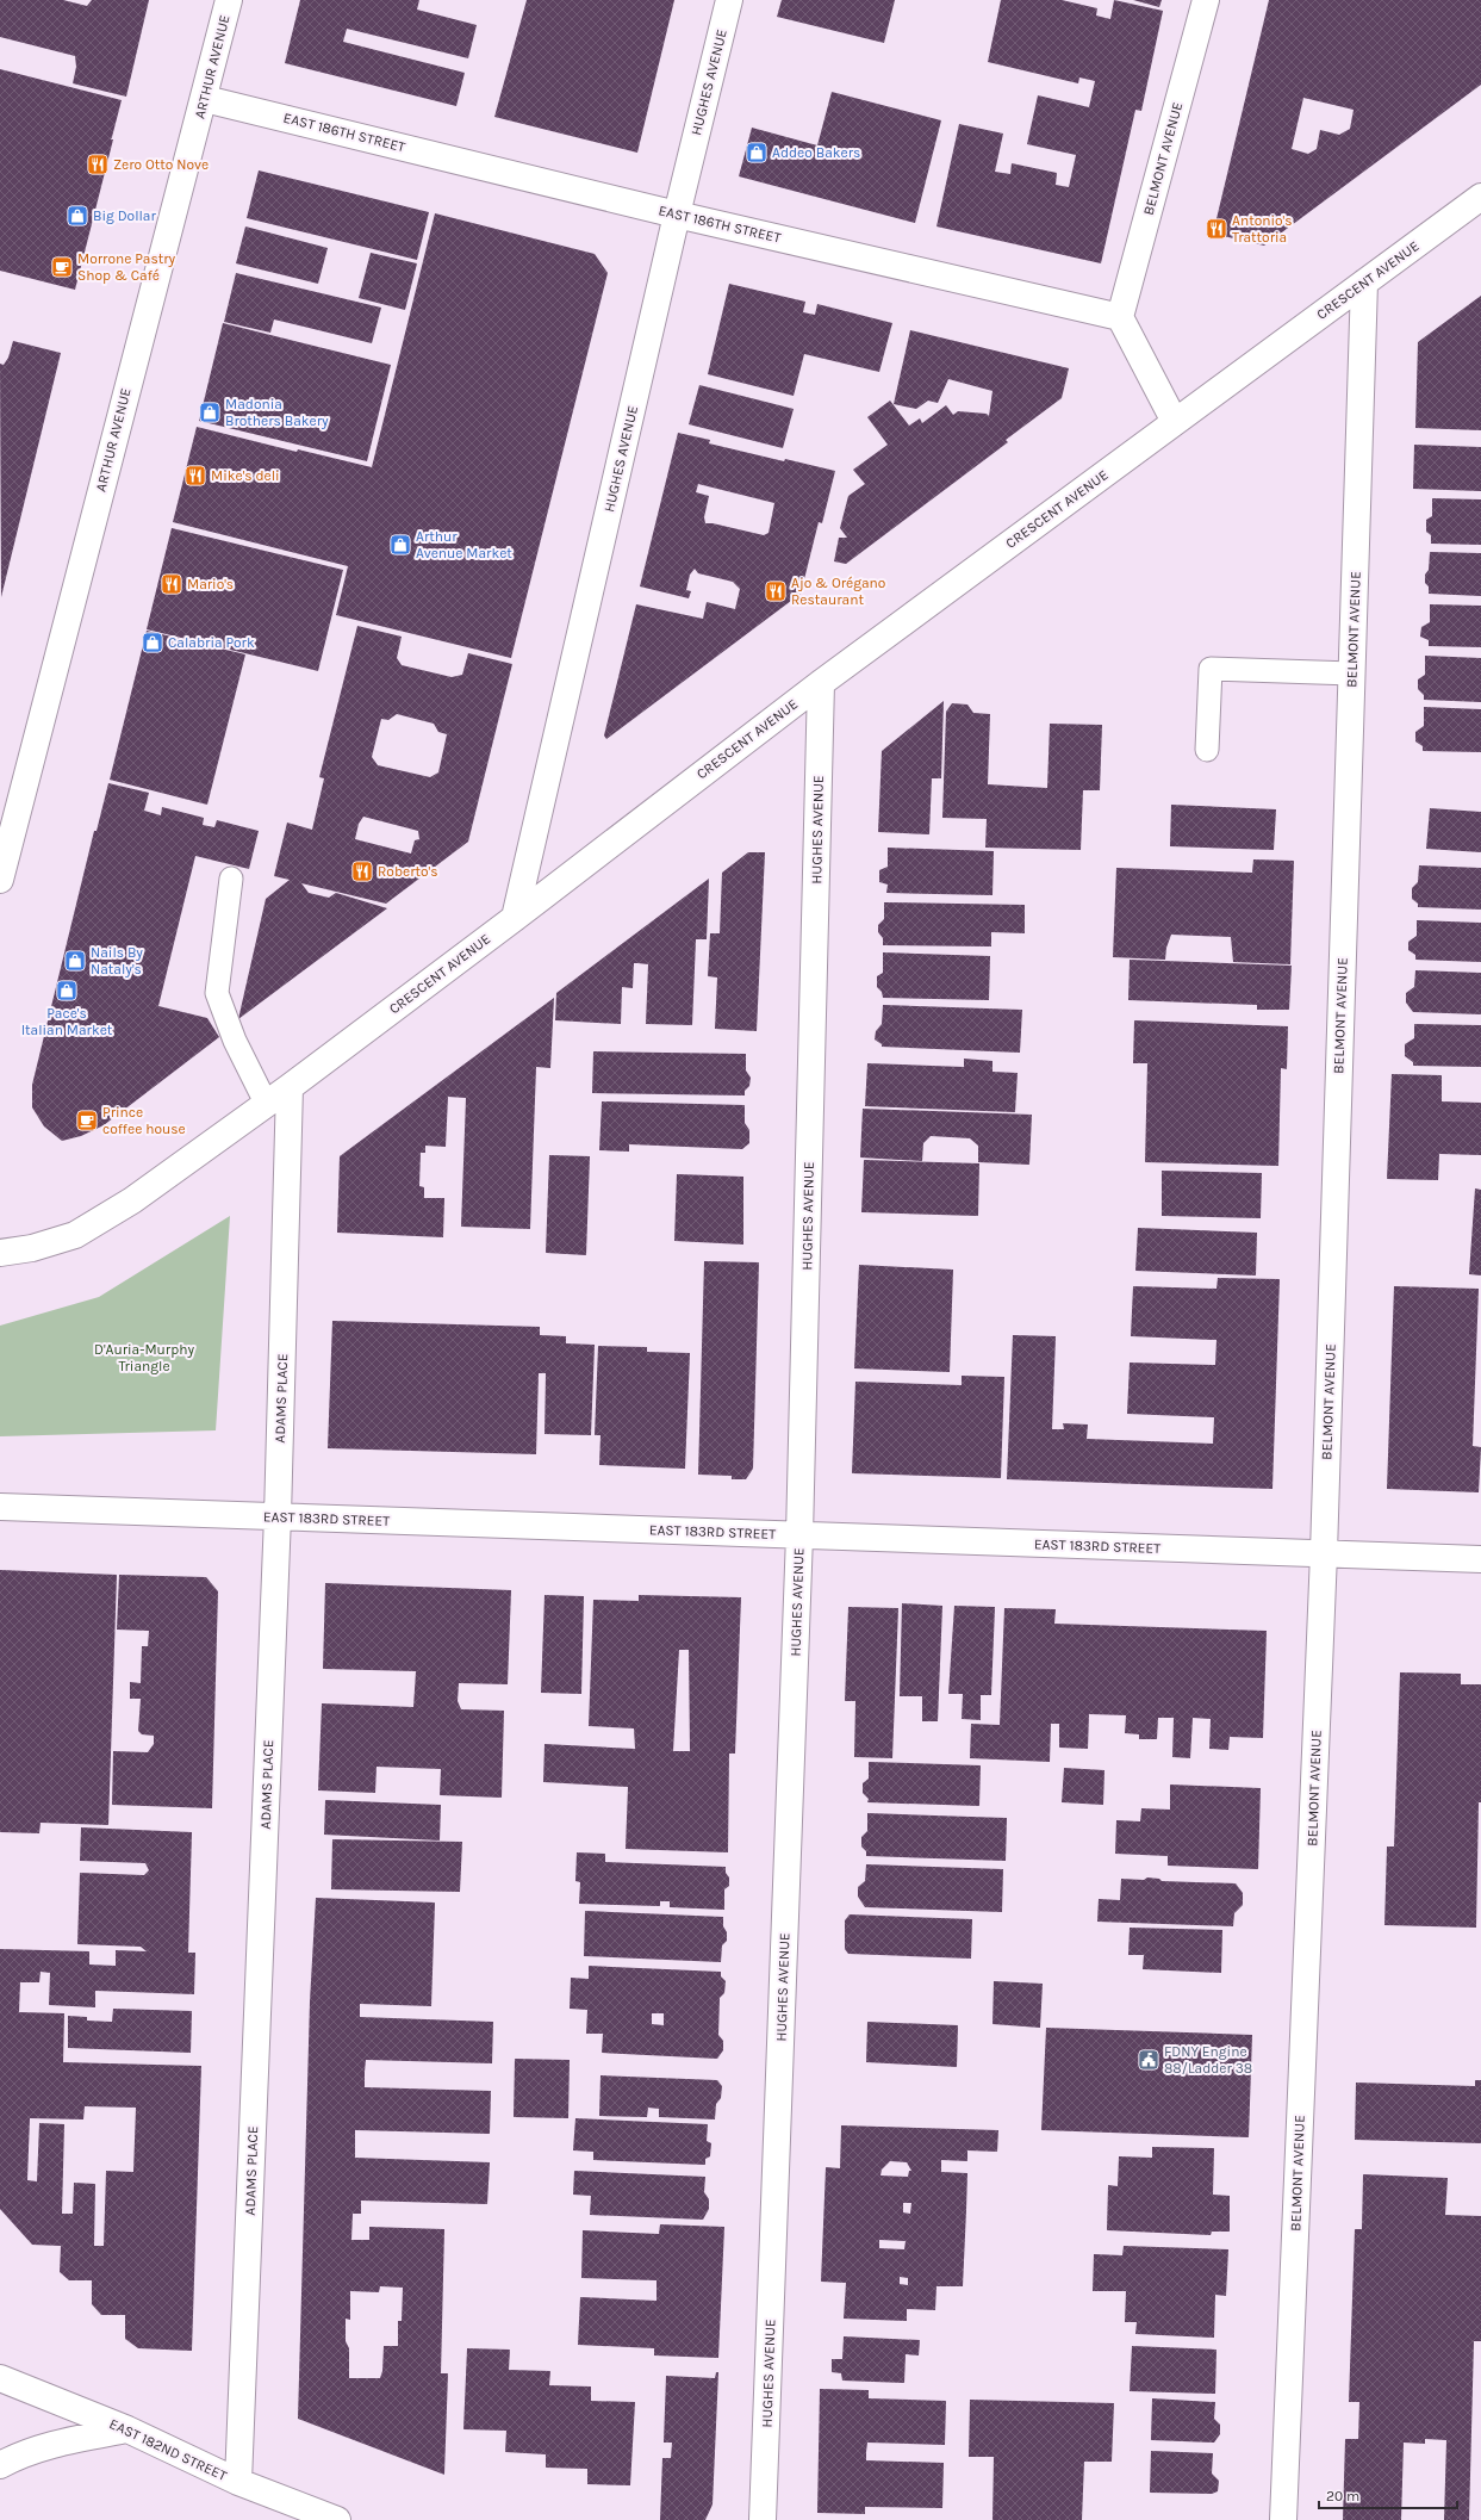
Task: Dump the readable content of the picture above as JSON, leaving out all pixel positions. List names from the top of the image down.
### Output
{
  "streets": {
    "street": [
      "ARTHUR AVENUE",
      "HUGHES AVENUE",
      "EAST 186TH STREET",
      "BELMONT AVENUE",
      "CRESCENT AVENUE",
      "ADAMS PLACE",
      "EAST 183RD STREET",
      "EAST 182ND STREET"
    ]
  },
  "crossings": [
    ["ARTHUR AVENUE", "EAST 186TH STREET"],
    ["HUGHES AVENUE", "EAST 186TH STREET"],
    ["HUGHES AVENUE", "CRESCENT AVENUE"],
    ["HUGHES AVENUE", "EAST 183RD STREET"],
    ["EAST 186TH STREET", "BELMONT AVENUE"],
    ["BELMONT AVENUE", "CRESCENT AVENUE"],
    ["BELMONT AVENUE", "EAST 183RD STREET"],
    ["CRESCENT AVENUE", "ADAMS PLACE"],
    ["ADAMS PLACE", "EAST 183RD STREET"],
    ["ADAMS PLACE", "EAST 182ND STREET"]
  ],
  "parks": ["D'Auria-Murphy Triangle"],
  "places": {
    "shop": [
      "Addeo Bakers",
      "Big Dollar",
      "Madonia Brothers Bakery",
      "Arthur Avenue Market",
      "Calabria Pork",
      "Nails By Nataly's",
      "Pace's Italian Market"
    ],
    "restaurant": [
      "Zero Otto Nove",
      "Antonio's Trattoria",
      "Mike's deli",
      "Mario's",
      "Ajo & Orégano Restaurant",
      "Roberto's"
    ],
    "cafe": ["Morrone Pastry Shop & Café", "Prince coffee house"],
    "public building": ["FDNY Engine 88/Ladder 38"]
  },
  "scale_bar": "20 m"
}
